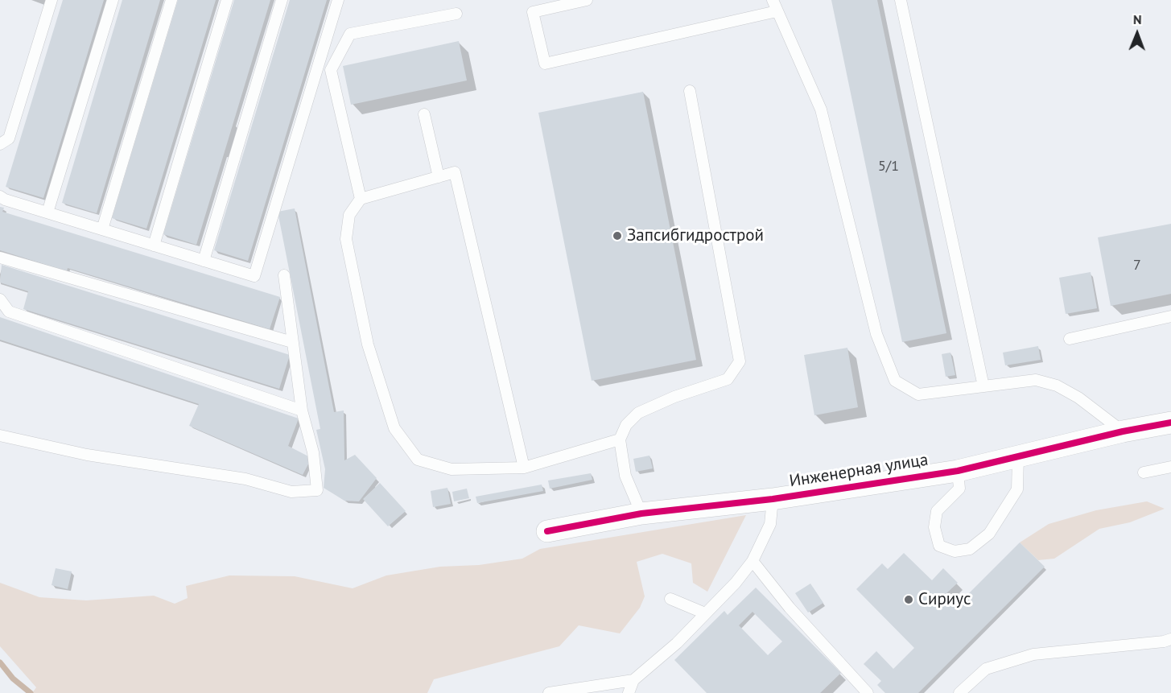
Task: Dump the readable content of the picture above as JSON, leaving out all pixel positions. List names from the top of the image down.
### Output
{
  "streets": {
    "street": ["Инженерная улица"]
  },
  "places": ["Запсибгидрострой", "Сириус"],
  "house_numbers": ["5/1", "7"],
  "north": "top"
}
